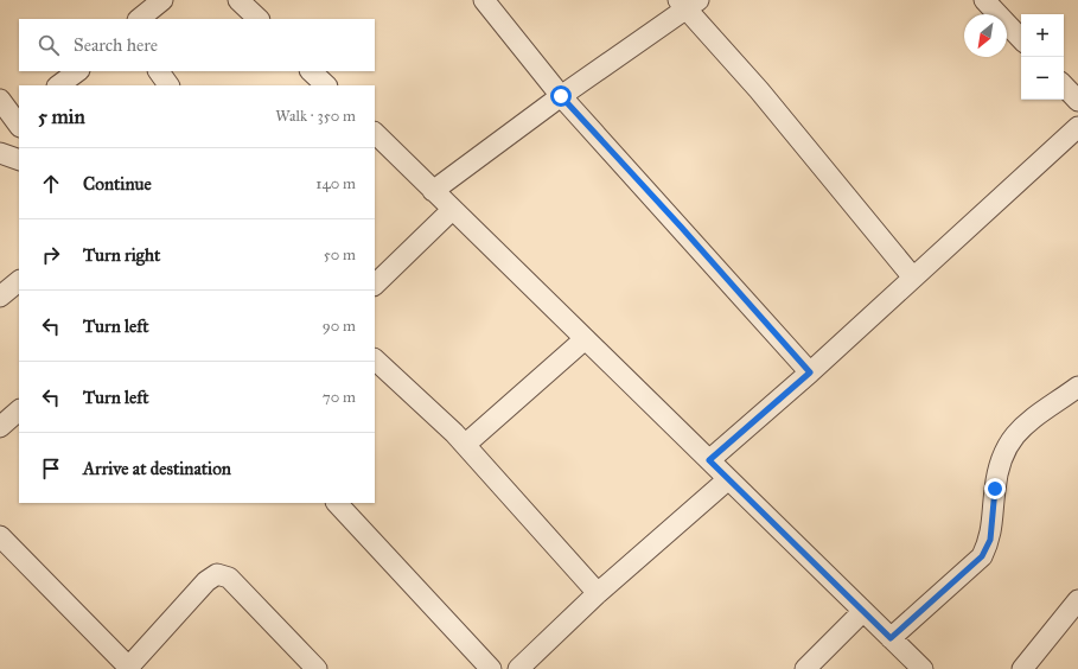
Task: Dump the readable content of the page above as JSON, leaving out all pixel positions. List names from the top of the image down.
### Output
{
  "north": "bottom left",
  "page": {
    "map_buttons": ["+", "−"],
    "search": "Search here",
    "heading": ["5 min", "Walk · 350 m"],
    "list": [
      ["Continue", "140 m"],
      ["Turn right", "50 m"],
      ["Turn left", "90 m"],
      ["Turn left", "70 m"],
      "Arrive at destination"
    ]
  }
}
